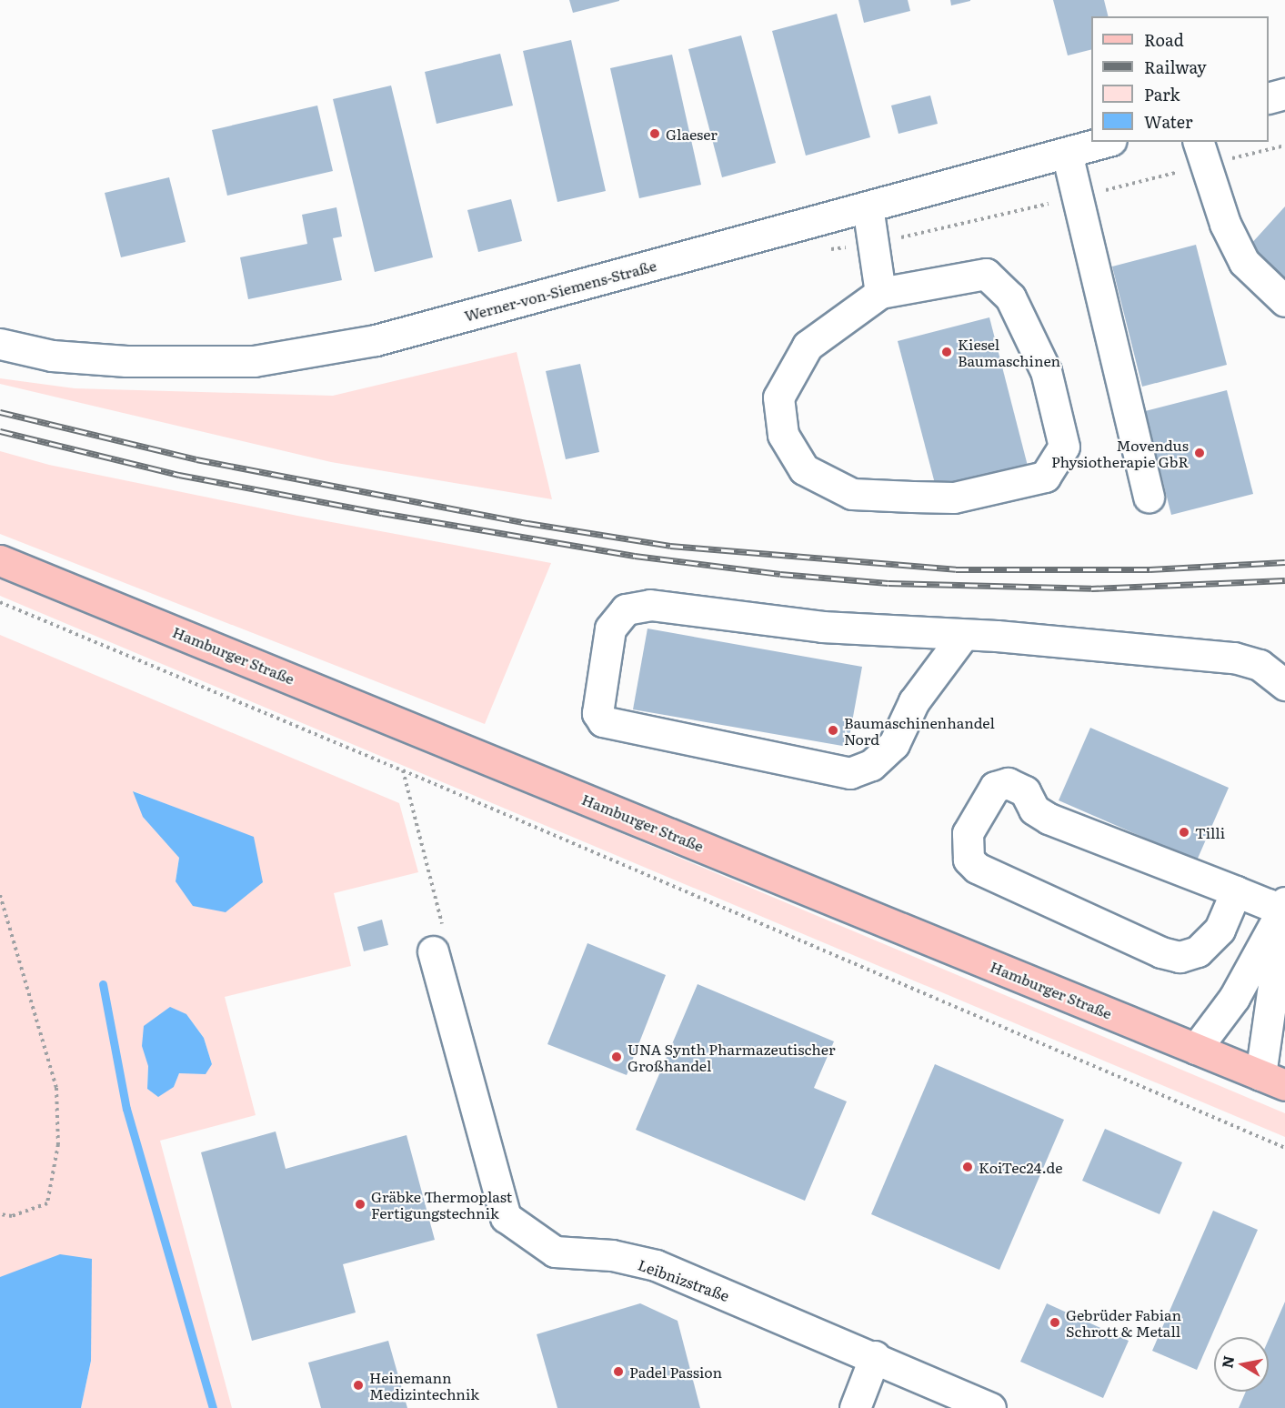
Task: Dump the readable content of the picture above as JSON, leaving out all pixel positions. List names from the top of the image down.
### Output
{
  "streets": {
    "main road": ["Hamburger Straße"],
    "street": ["Werner-von-Siemens-Straße", "Leibnizstraße"]
  },
  "places": [
    "Glaeser",
    "Kiesel Baumaschinen",
    "Movendus Physiotherapie GbR",
    "Baumaschinenhandel Nord",
    "Tilli",
    "UNA Synth Pharmazeutischer Großhandel",
    "KoiTec24.de",
    "Gräbke Thermoplast Fertigungstechnik",
    "Gebrüder Fabian Schrott & Metall",
    "Padel Passion",
    "Heinemann Medizintechnik"
  ],
  "legend": [
    "Road",
    "Railway",
    "Park",
    "Water"
  ],
  "north": "left"
}
